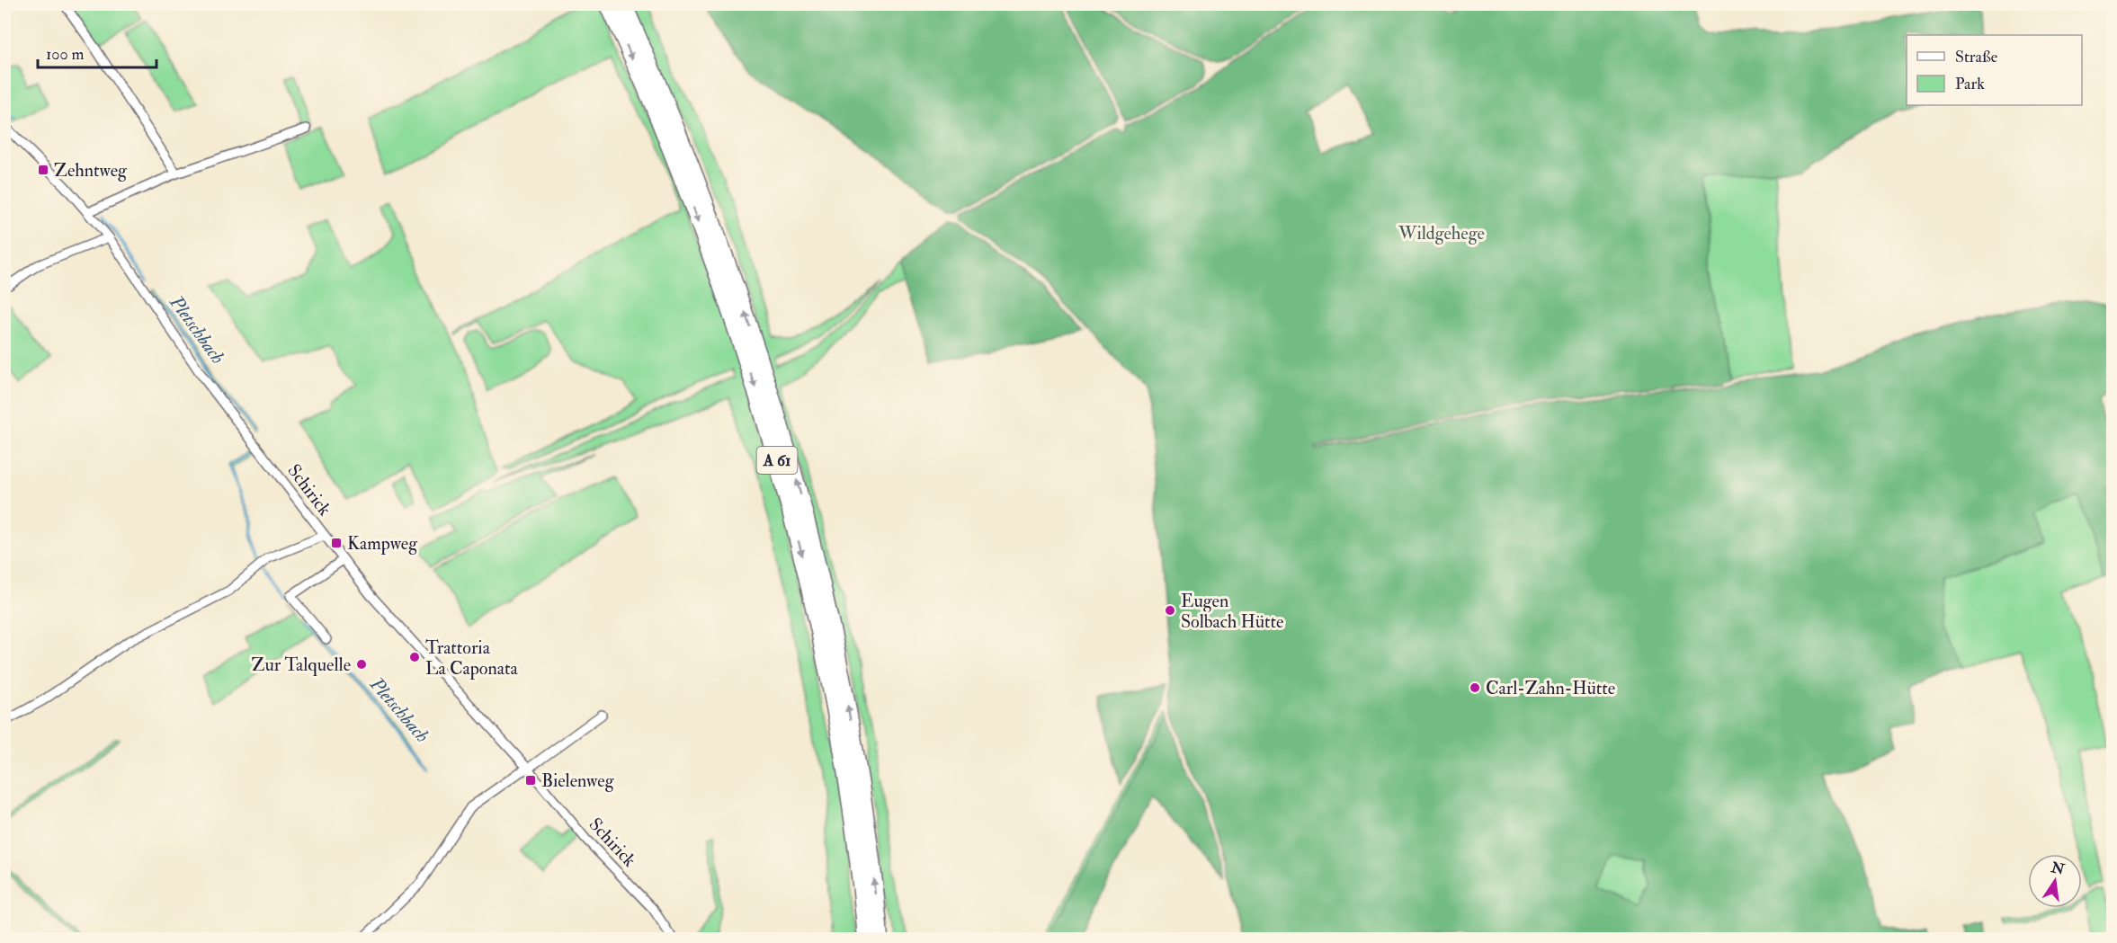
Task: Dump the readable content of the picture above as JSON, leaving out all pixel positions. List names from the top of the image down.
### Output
{
  "streets": {
    "highway": ["A 61"],
    "street": ["Schirick"]
  },
  "water": ["Pletschbach"],
  "parks": ["Wildgehege"],
  "places": {
    "transit": ["Zehntweg", "Kampweg", "Bielenweg"],
    "other": [
      "Eugen Solbach Hütte",
      "Trattoria La Caponata",
      "Zur Talquelle",
      "Carl-Zahn-Hütte"
    ]
  },
  "legend": ["Straße", "Park"],
  "scale_bar": "100 m",
  "north": "top"
}
